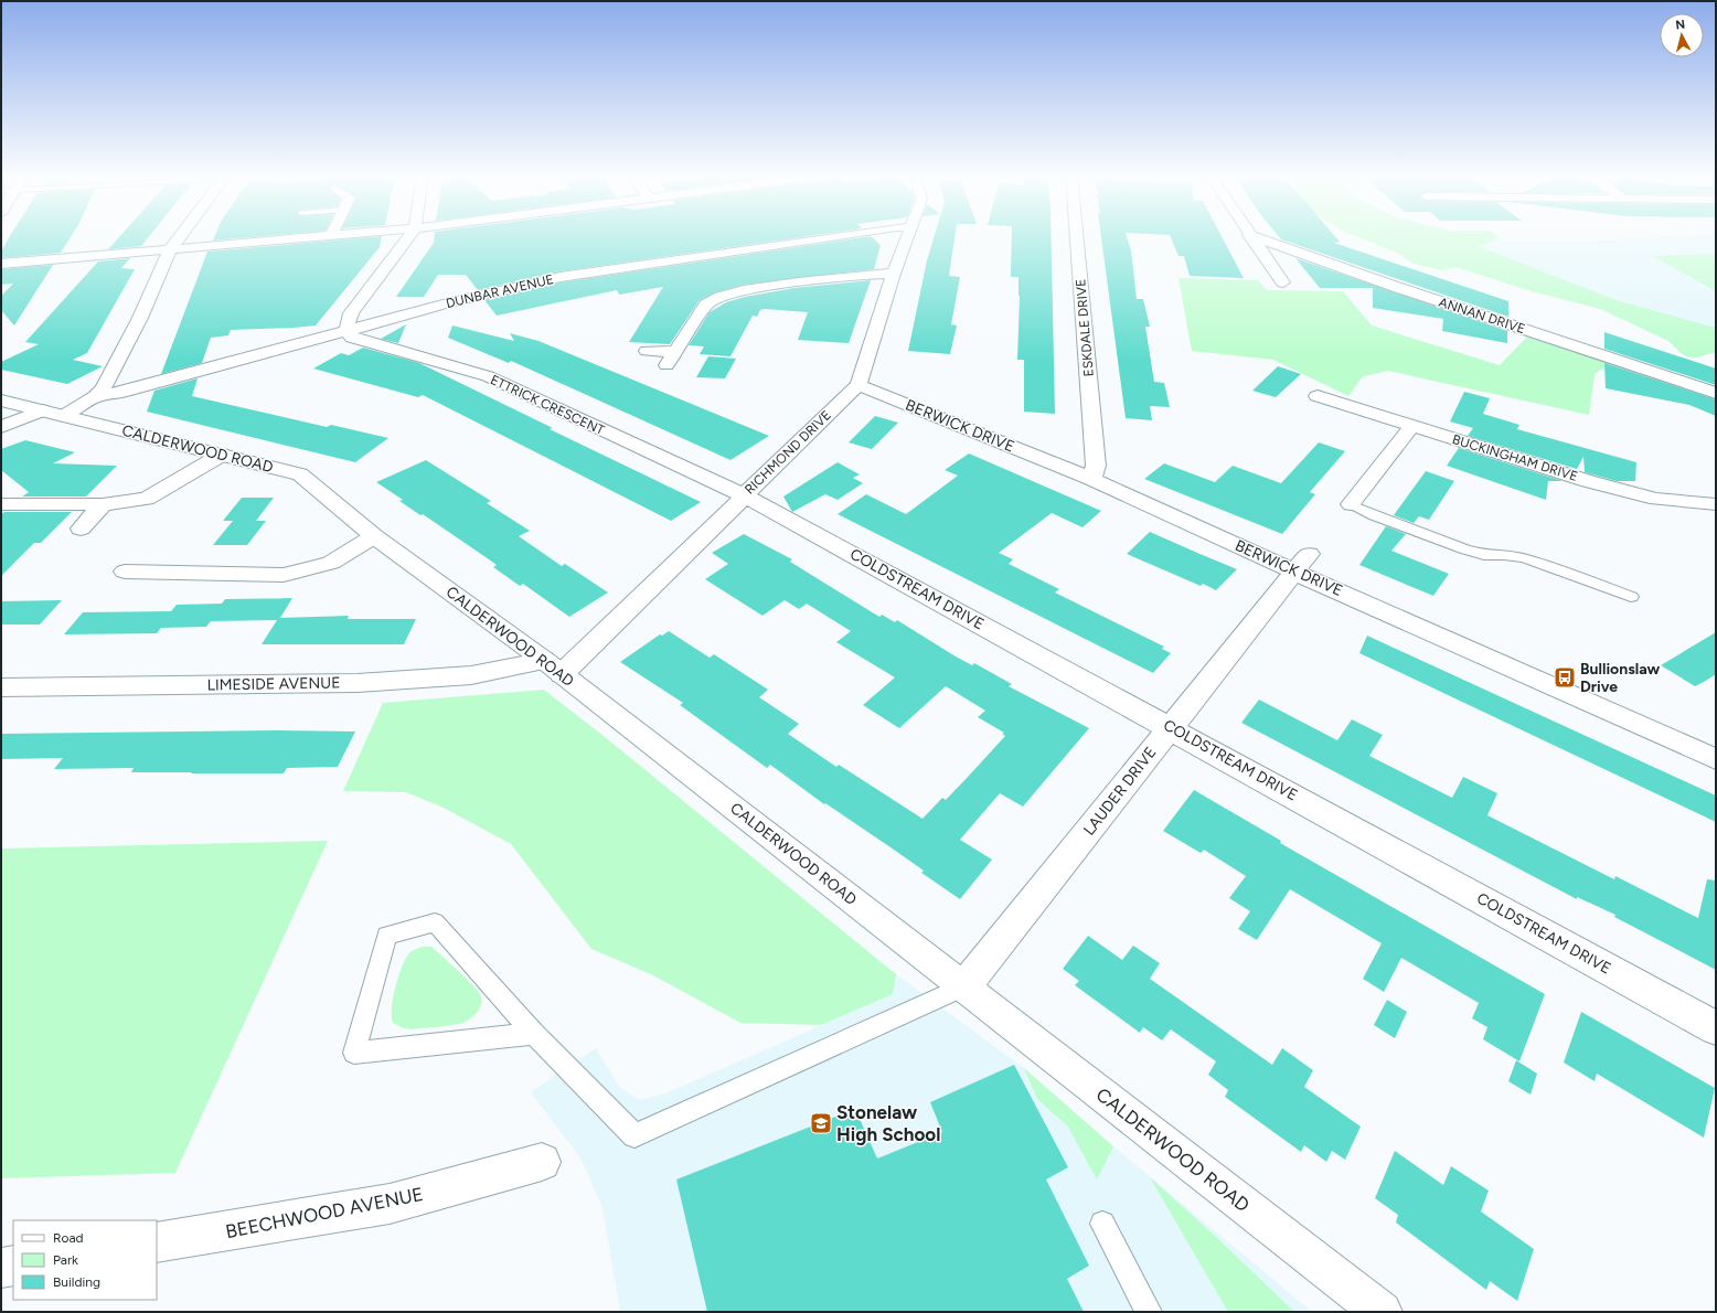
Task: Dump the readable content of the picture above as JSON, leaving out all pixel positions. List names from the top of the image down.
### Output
{
  "streets": {
    "street": [
      "DUNBAR AVENUE",
      "ANNAN DRIVE",
      "ESKDALE DRIVE",
      "ETTRICK CRESCENT",
      "BERWICK DRIVE",
      "CALDERWOOD ROAD",
      "RICHMOND DRIVE",
      "BUCKINGHAM DRIVE",
      "COLDSTREAM DRIVE",
      "LIMESIDE AVENUE",
      "LAUDER DRIVE",
      "BEECHWOOD AVENUE"
    ]
  },
  "crossings": [
    ["DUNBAR AVENUE", "ETTRICK CRESCENT"],
    ["ESKDALE DRIVE", "BERWICK DRIVE"],
    ["ETTRICK CRESCENT", "RICHMOND DRIVE"],
    ["ETTRICK CRESCENT", "COLDSTREAM DRIVE"],
    ["BERWICK DRIVE", "RICHMOND DRIVE"],
    ["BERWICK DRIVE", "LAUDER DRIVE"],
    ["CALDERWOOD ROAD", "RICHMOND DRIVE"],
    ["CALDERWOOD ROAD", "LIMESIDE AVENUE"],
    ["CALDERWOOD ROAD", "LAUDER DRIVE"],
    ["RICHMOND DRIVE", "COLDSTREAM DRIVE"],
    ["RICHMOND DRIVE", "LIMESIDE AVENUE"],
    ["COLDSTREAM DRIVE", "LAUDER DRIVE"]
  ],
  "places": {
    "bus stop": ["Bullionslaw Drive"],
    "school or university": ["Stonelaw High School"]
  },
  "legend": ["Road", "Park", "Building"],
  "north": "top"
}
